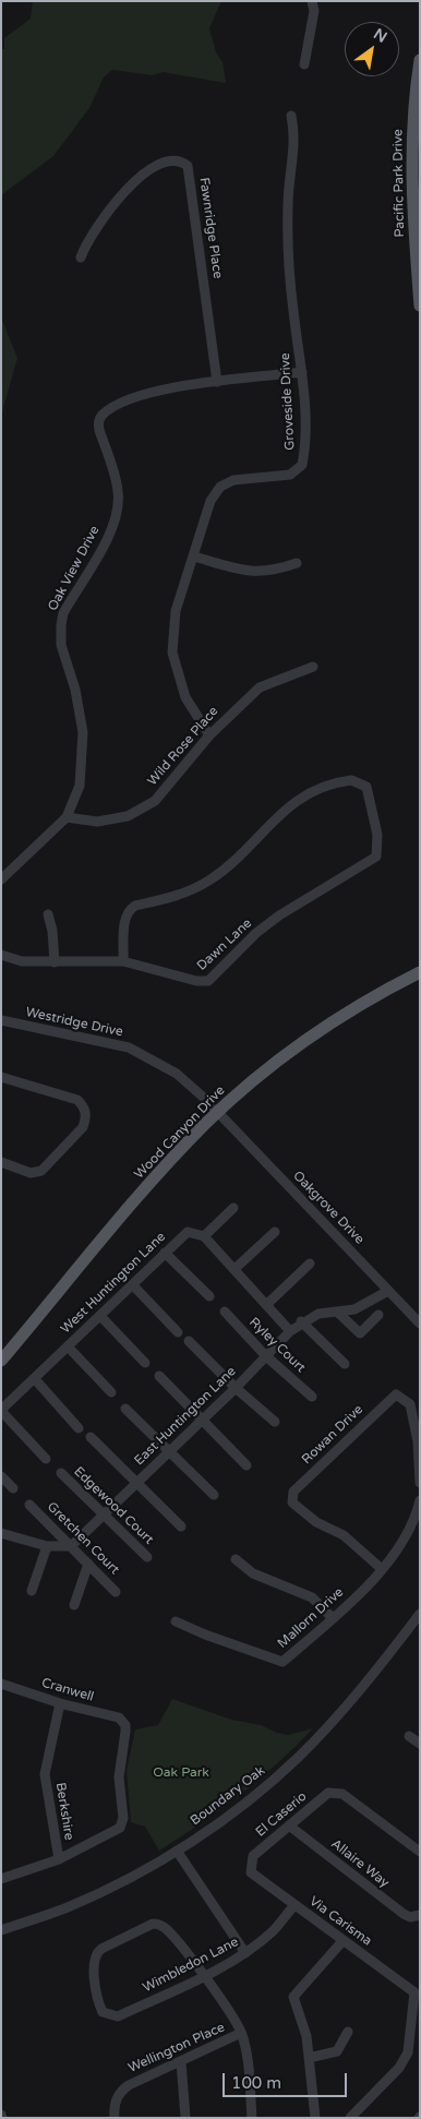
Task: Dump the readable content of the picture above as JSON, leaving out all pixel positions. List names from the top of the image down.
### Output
{
  "streets": {
    "main road": ["Pacific Park Drive", "Wood Canyon Drive"],
    "street": [
      "Fawnridge Place",
      "Groveside Drive",
      "Oak View Drive",
      "Wild Rose Place",
      "Dawn Lane",
      "Westridge Drive",
      "Oakgrove Drive",
      "West Huntington Lane",
      "Ryley Court",
      "East Huntington Lane",
      "Rowan Drive",
      "Edgewood Court",
      "Gretchen Court",
      "Mallorn Drive",
      "Cranwell",
      "Boundary Oak",
      "Berkshire",
      "El Caserio",
      "Allaire Way",
      "Via Carisma",
      "Wimbledon Lane",
      "Wellington Place"
    ]
  },
  "crossings": [
    ["Fawnridge Place", "Oak View Drive"],
    ["Groveside Drive", "Oak View Drive"],
    ["Groveside Drive", "Wild Rose Place"],
    ["Oak View Drive", "Wild Rose Place"],
    ["Westridge Drive", "Wood Canyon Drive"],
    ["Westridge Drive", "Oakgrove Drive"],
    ["Wood Canyon Drive", "Oakgrove Drive"],
    ["Oakgrove Drive", "East Huntington Lane"],
    ["Ryley Court", "East Huntington Lane"],
    ["East Huntington Lane", "Edgewood Court"],
    ["East Huntington Lane", "Gretchen Court"],
    ["Rowan Drive", "Mallorn Drive"],
    ["Cranwell", "Berkshire"],
    ["El Caserio", "Allaire Way"],
    ["El Caserio", "Via Carisma"],
    ["Via Carisma", "Wimbledon Lane"]
  ],
  "parks": ["Oak Park"],
  "scale_bar": "100 m",
  "north": "top right"
}
